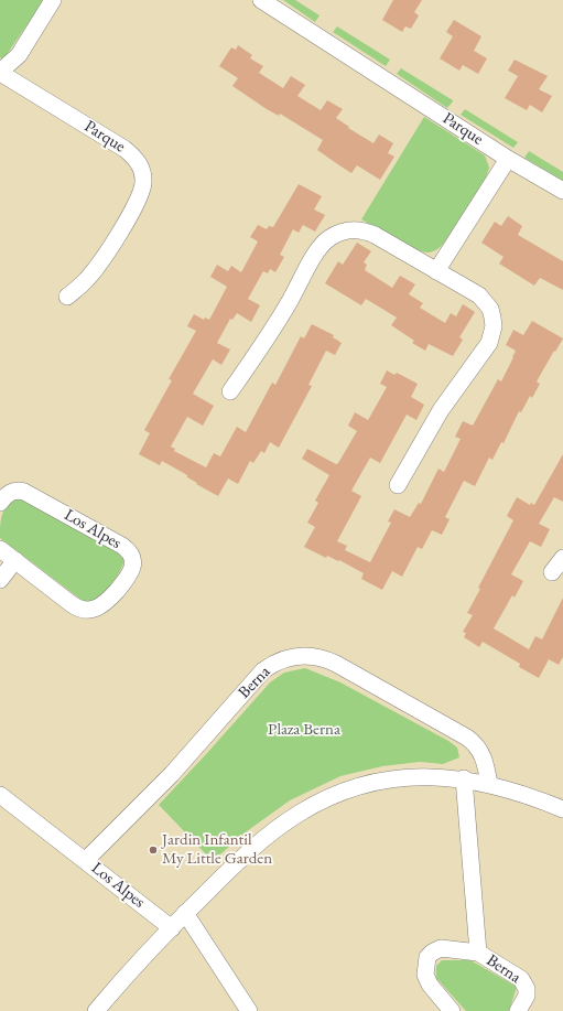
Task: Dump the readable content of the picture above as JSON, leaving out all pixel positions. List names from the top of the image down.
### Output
{
  "streets": {
    "street": ["Parque", "Los Alpes", "Berna"]
  },
  "crossings": [
    ["Los Alpes", "Berna"]
  ],
  "parks": ["Plaza Berna"],
  "places": ["Jardin Infantil My Little Garden"]
}
